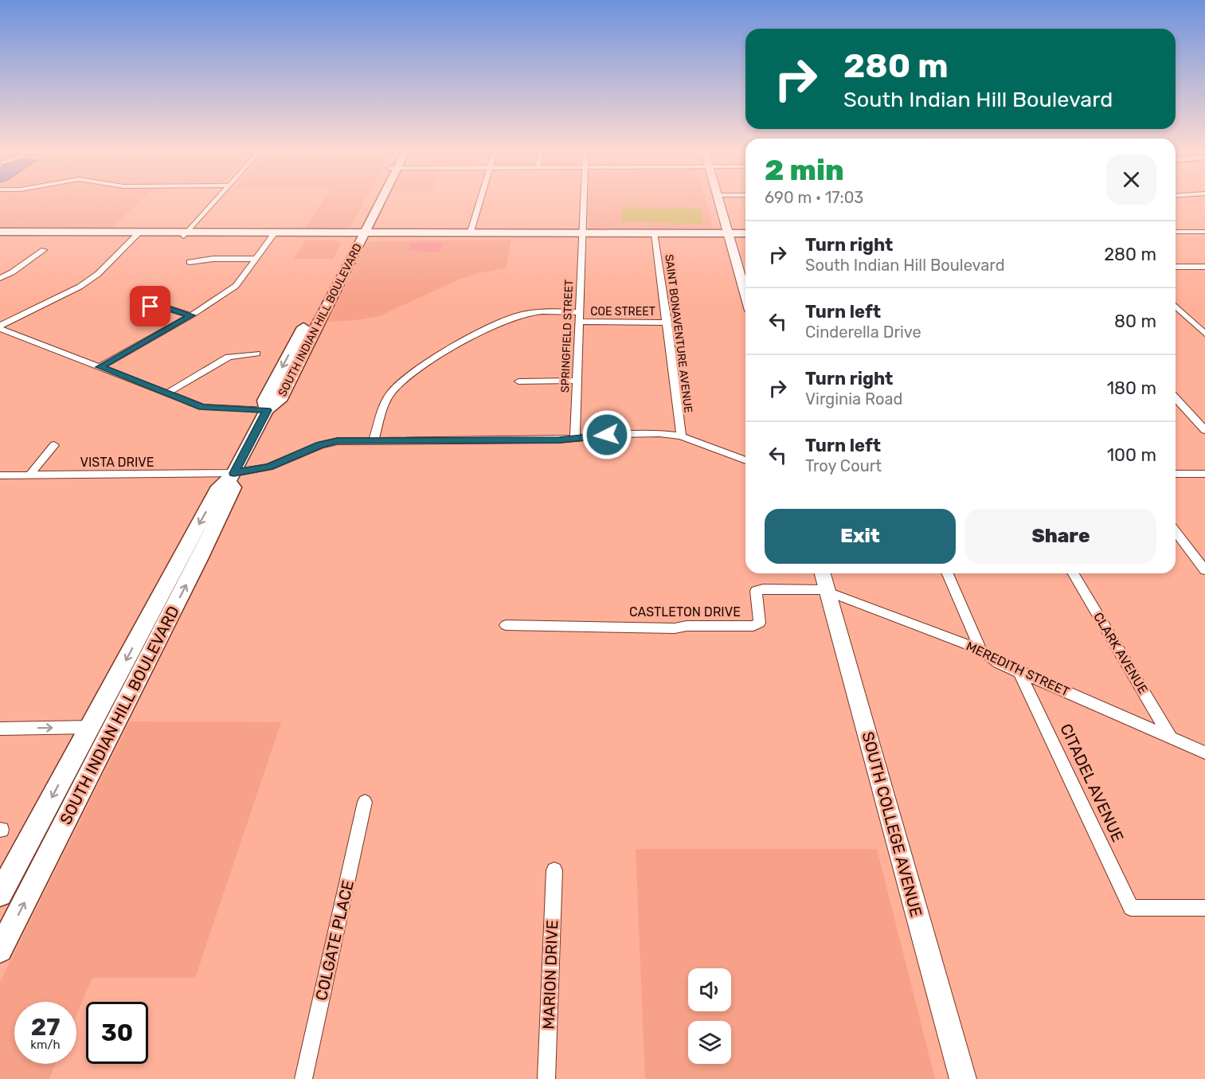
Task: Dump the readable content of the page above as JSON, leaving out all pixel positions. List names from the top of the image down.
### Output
{
  "streets": {
    "main road": ["SOUTH INDIAN HILL BOULEVARD"],
    "street": [
      "COE STREET",
      "SAINT BONAVENTURE AVENUE",
      "SPRINGFIELD STREET",
      "VISTA DRIVE",
      "CASTLETON DRIVE",
      "CLARK AVENUE",
      "MEREDITH STREET",
      "CITADEL AVENUE",
      "SOUTH COLLEGE AVENUE",
      "COLGATE PLACE",
      "MARION DRIVE"
    ]
  },
  "crossings": [
    ["COE STREET", "SAINT BONAVENTURE AVENUE"],
    ["COE STREET", "SPRINGFIELD STREET"],
    ["SOUTH INDIAN HILL BOULEVARD", "VISTA DRIVE"],
    ["SAINT BONAVENTURE AVENUE", "VISTA DRIVE"],
    ["SPRINGFIELD STREET", "VISTA DRIVE"],
    ["CASTLETON DRIVE", "MEREDITH STREET"],
    ["CASTLETON DRIVE", "SOUTH COLLEGE AVENUE"],
    ["CLARK AVENUE", "MEREDITH STREET"],
    ["MEREDITH STREET", "CITADEL AVENUE"],
    ["MEREDITH STREET", "SOUTH COLLEGE AVENUE"]
  ],
  "page": {
    "turn": ["280 m", "South Indian Hill Boulevard"],
    "heading": ["2 min", "690 m · 17:03"],
    "list": [
      {
        "name": "Turn right",
        "note": "South Indian Hill Boulevard",
        "value": "280 m"
      },
      {
        "name": "Turn left",
        "note": "Cinderella Drive",
        "value": "80 m"
      },
      {
        "name": "Turn right",
        "note": "Virginia Road",
        "value": "180 m"
      },
      {
        "name": "Turn left",
        "note": "Troy Court",
        "value": "100 m"
      }
    ],
    "buttons": ["Exit", "Share"],
    "speed": "27 km/h",
    "limit": "30"
  }
}
